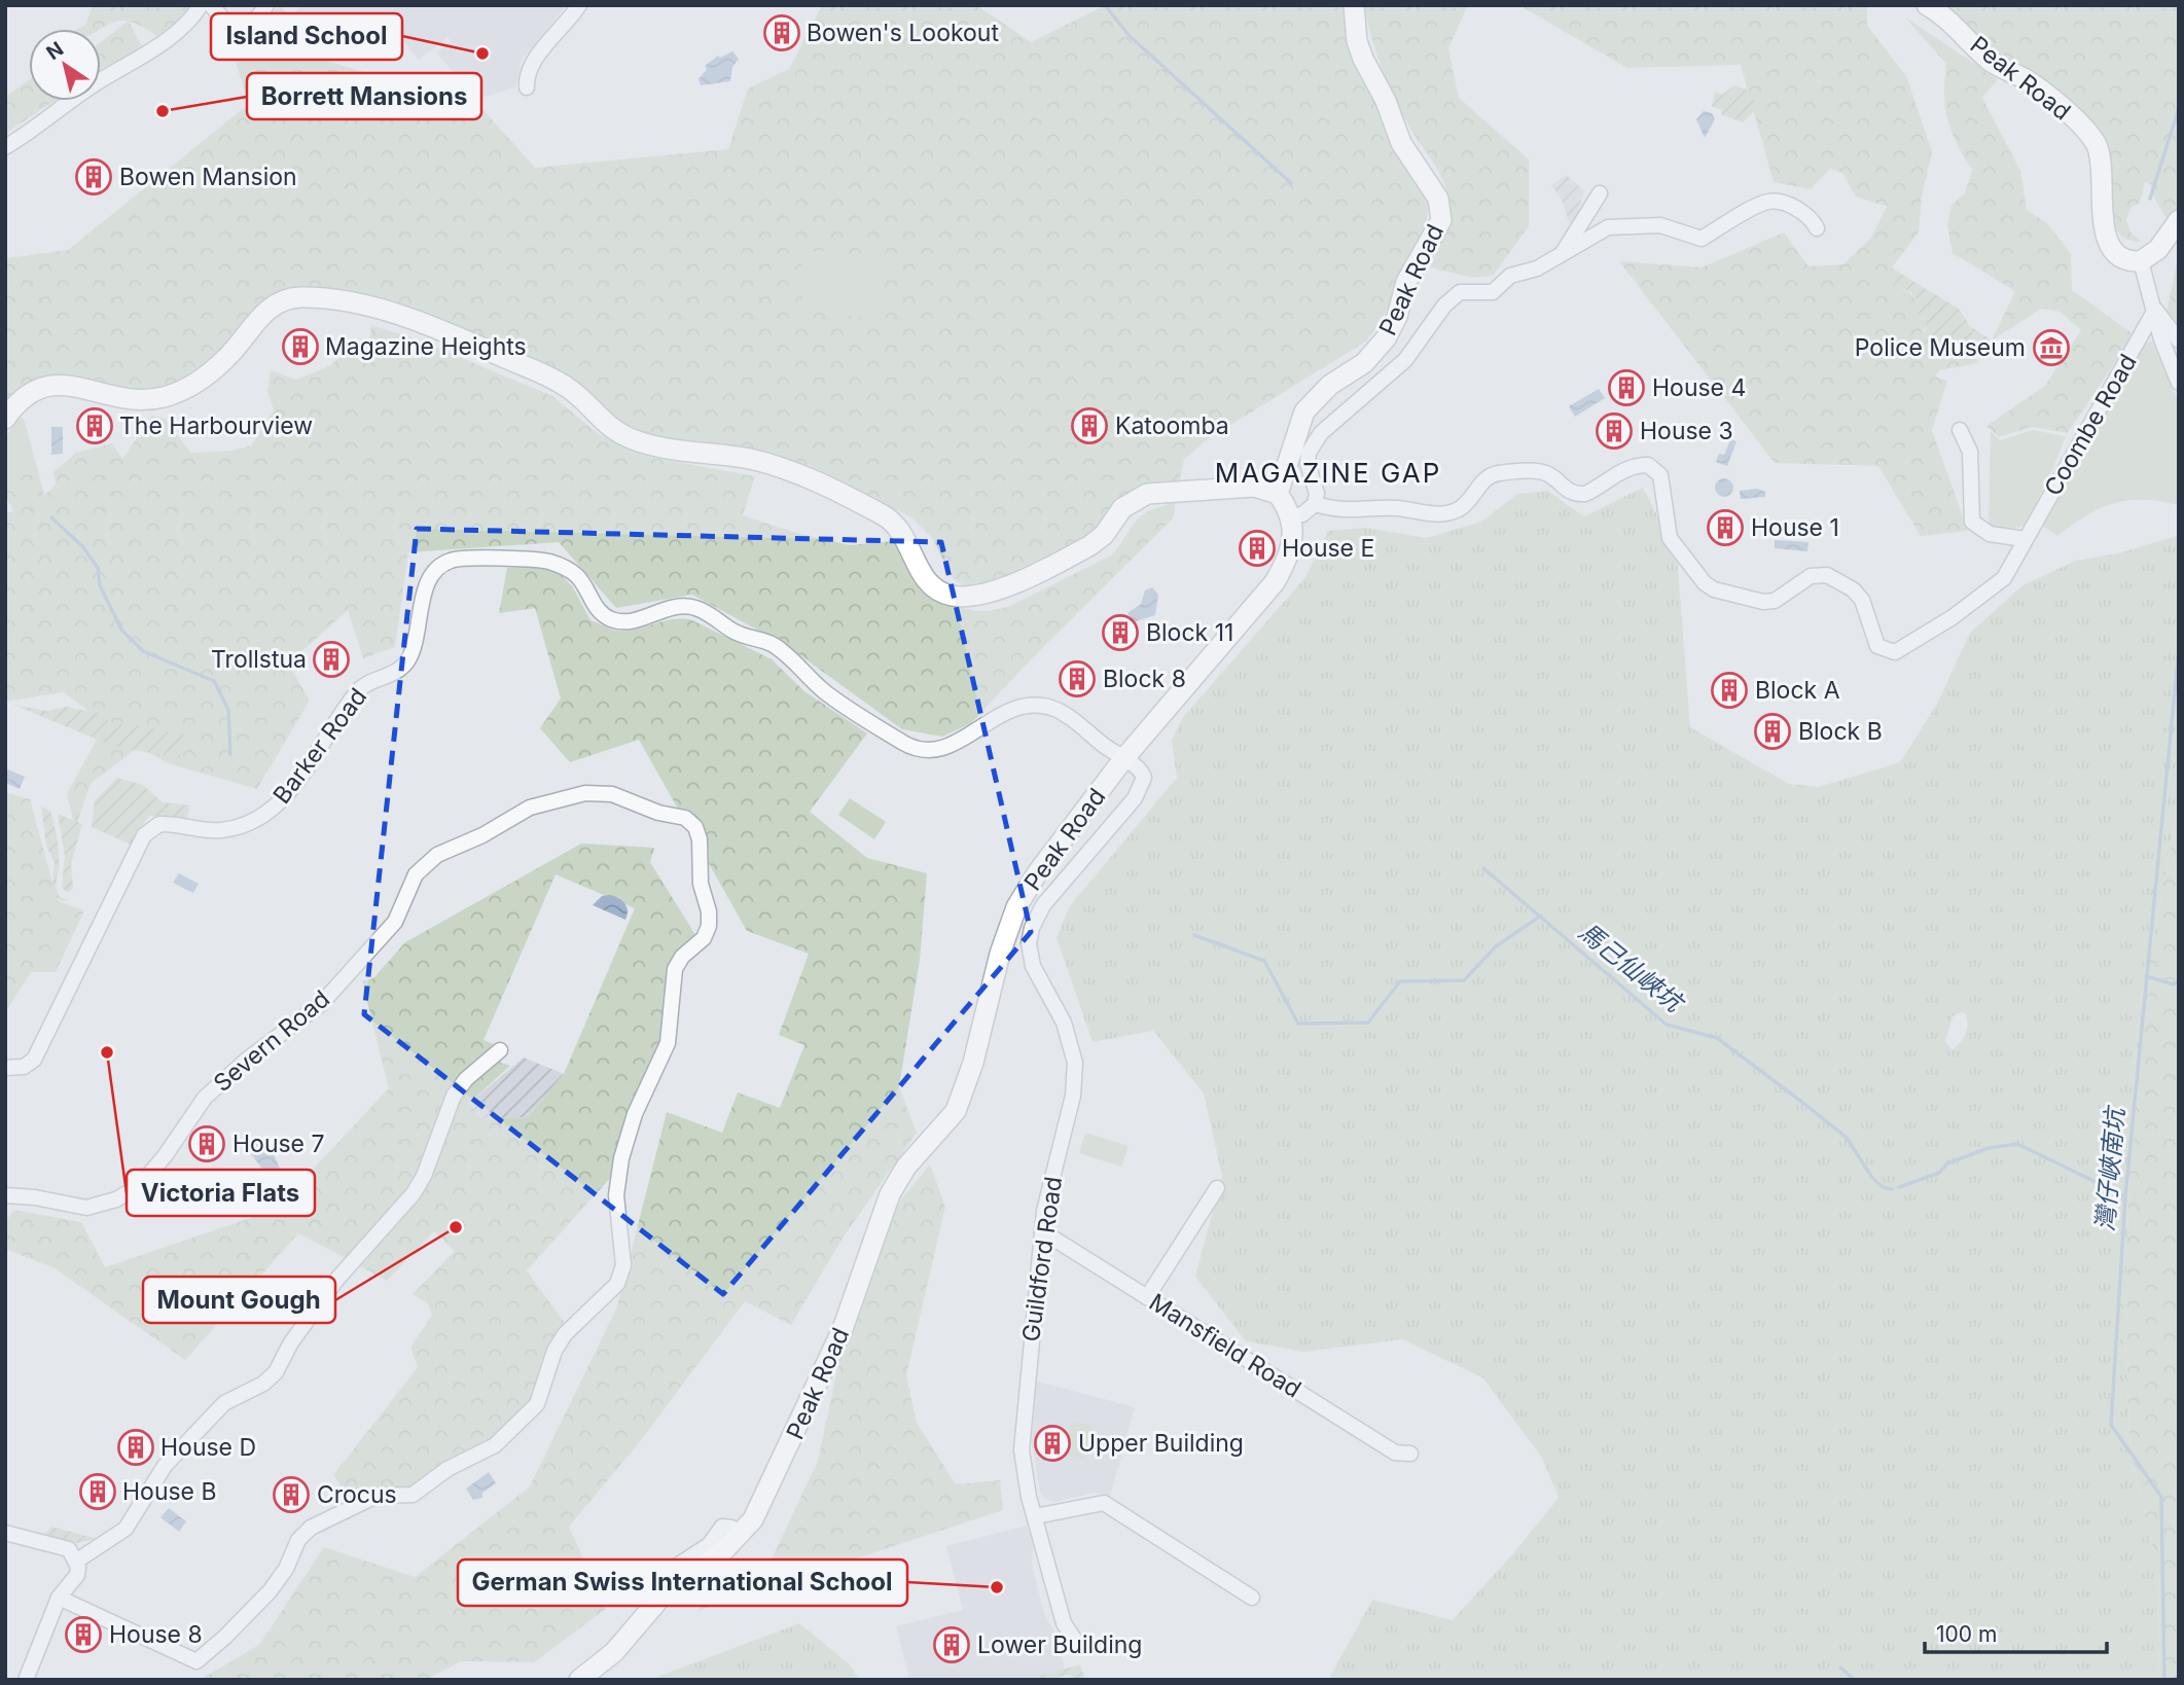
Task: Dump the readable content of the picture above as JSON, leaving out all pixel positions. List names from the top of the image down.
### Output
{
  "streets": {
    "main road": ["Peak Road"],
    "street": [
      "Coombe Road",
      "Barker Road",
      "Severn Road",
      "Guildford Road",
      "Mansfield Road"
    ]
  },
  "crossings": [
    ["Peak Road", "Barker Road"],
    ["Peak Road", "Guildford Road"],
    ["Barker Road", "Guildford Road"],
    ["Guildford Road", "Mansfield Road"]
  ],
  "districts": ["MAGAZINE GAP"],
  "water": ["馬己仙峽坑", "灣仔峽南坑"],
  "places": {
    "building": [
      "Bowen's Lookout",
      "Bowen Mansion",
      "Magazine Heights",
      "House 4",
      "The Harbourview",
      "Katoomba",
      "House 3",
      "House 1",
      "House E",
      "Block 11",
      "Trollstua",
      "Block 8",
      "Block A",
      "Block B",
      "House 7",
      "Upper Building",
      "House D",
      "House B",
      "Crocus",
      "House 8",
      "Lower Building"
    ],
    "other": [
      "Island School",
      "Borrett Mansions",
      "Victoria Flats",
      "Mount Gough",
      "German Swiss International School"
    ],
    "museum": ["Police Museum"]
  },
  "scale_bar": "100 m",
  "north": "top left"
}
